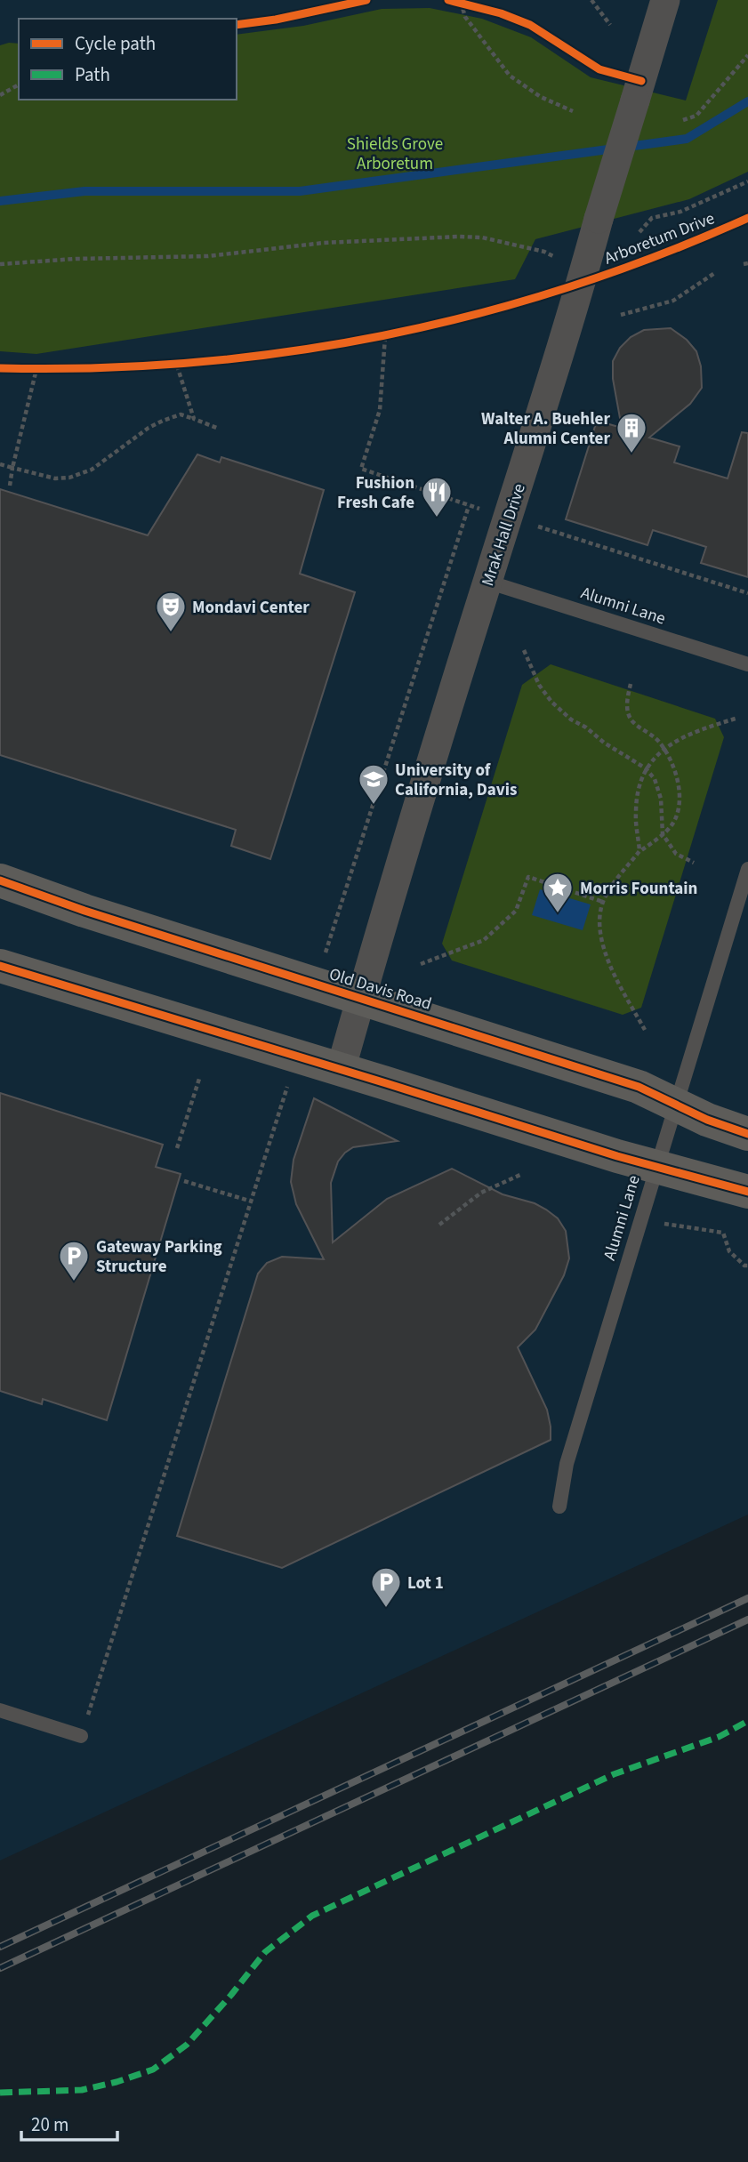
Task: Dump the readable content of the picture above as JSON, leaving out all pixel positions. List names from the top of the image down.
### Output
{
  "streets": {
    "street": ["Mrak Hall Drive", "Old Davis Road"],
    "lane": ["Alumni Lane"],
    "cycle path": ["Arboretum Drive"]
  },
  "crossings": [
    ["Mrak Hall Drive", "Alumni Lane"],
    ["Mrak Hall Drive", "Old Davis Road"],
    ["Alumni Lane", "Old Davis Road"]
  ],
  "parks": ["Shields Grove Arboretum"],
  "places": {
    "building": ["Walter A. Buehler Alumni Center"],
    "restaurant": ["Fushion Fresh Cafe"],
    "theatre": ["Mondavi Center"],
    "school or university": ["University of California, Davis"],
    "place": ["Morris Fountain"],
    "parking": ["Gateway Parking Structure", "Lot 1"]
  },
  "legend": ["Cycle path", "Path"],
  "scale_bar": "20 m"
}
